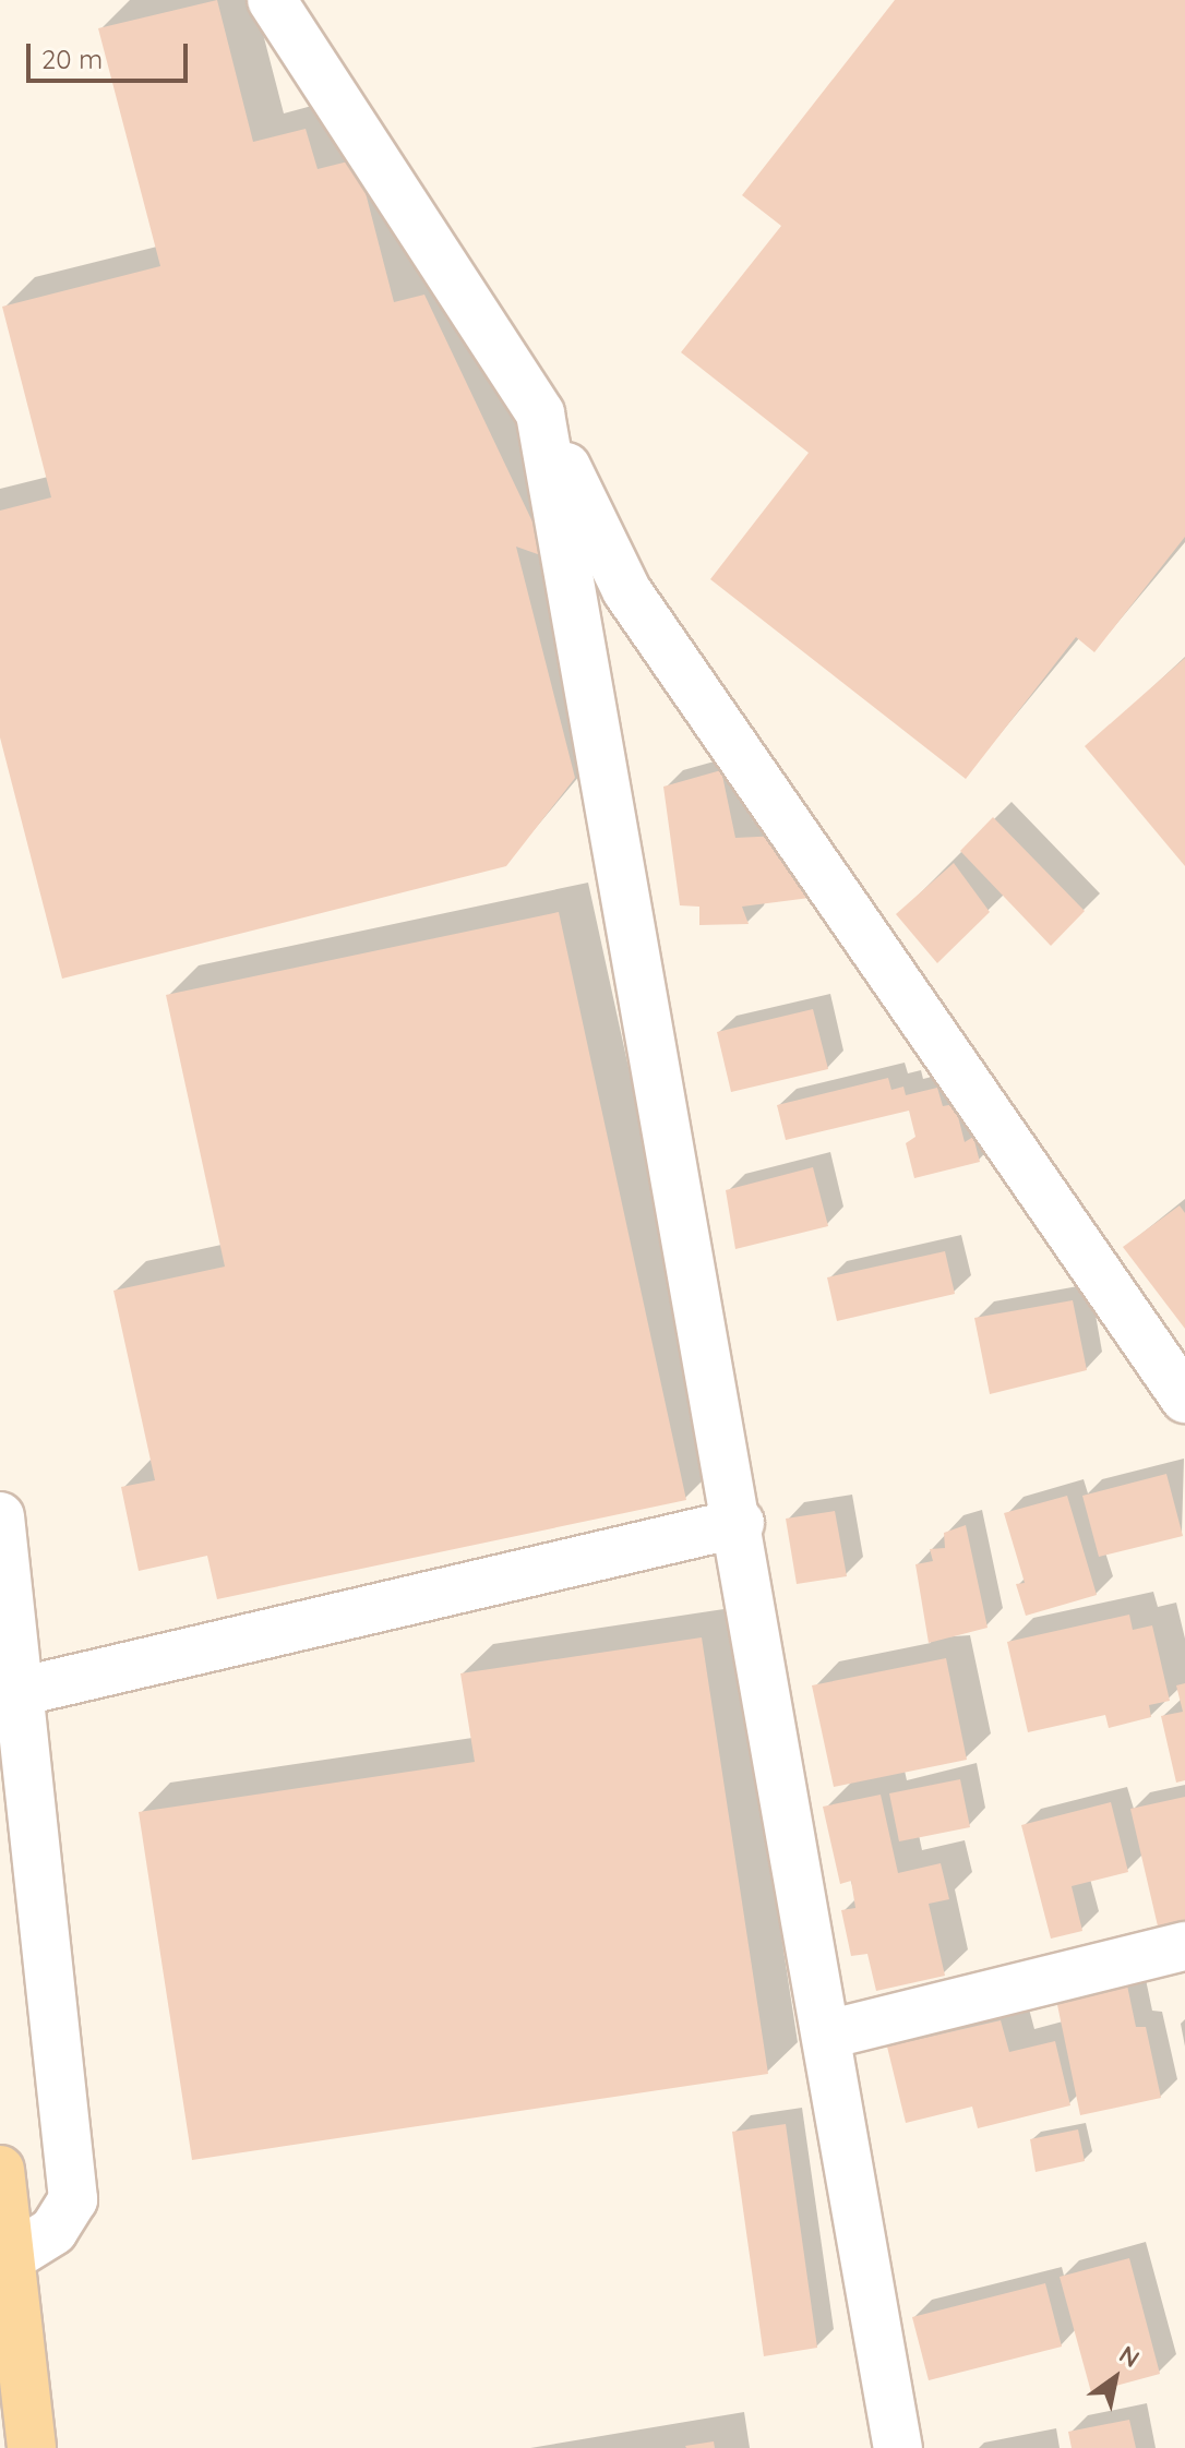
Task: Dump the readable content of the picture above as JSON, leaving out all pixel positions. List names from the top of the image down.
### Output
{
  "scale_bar": "20 m",
  "north": "top right"
}
